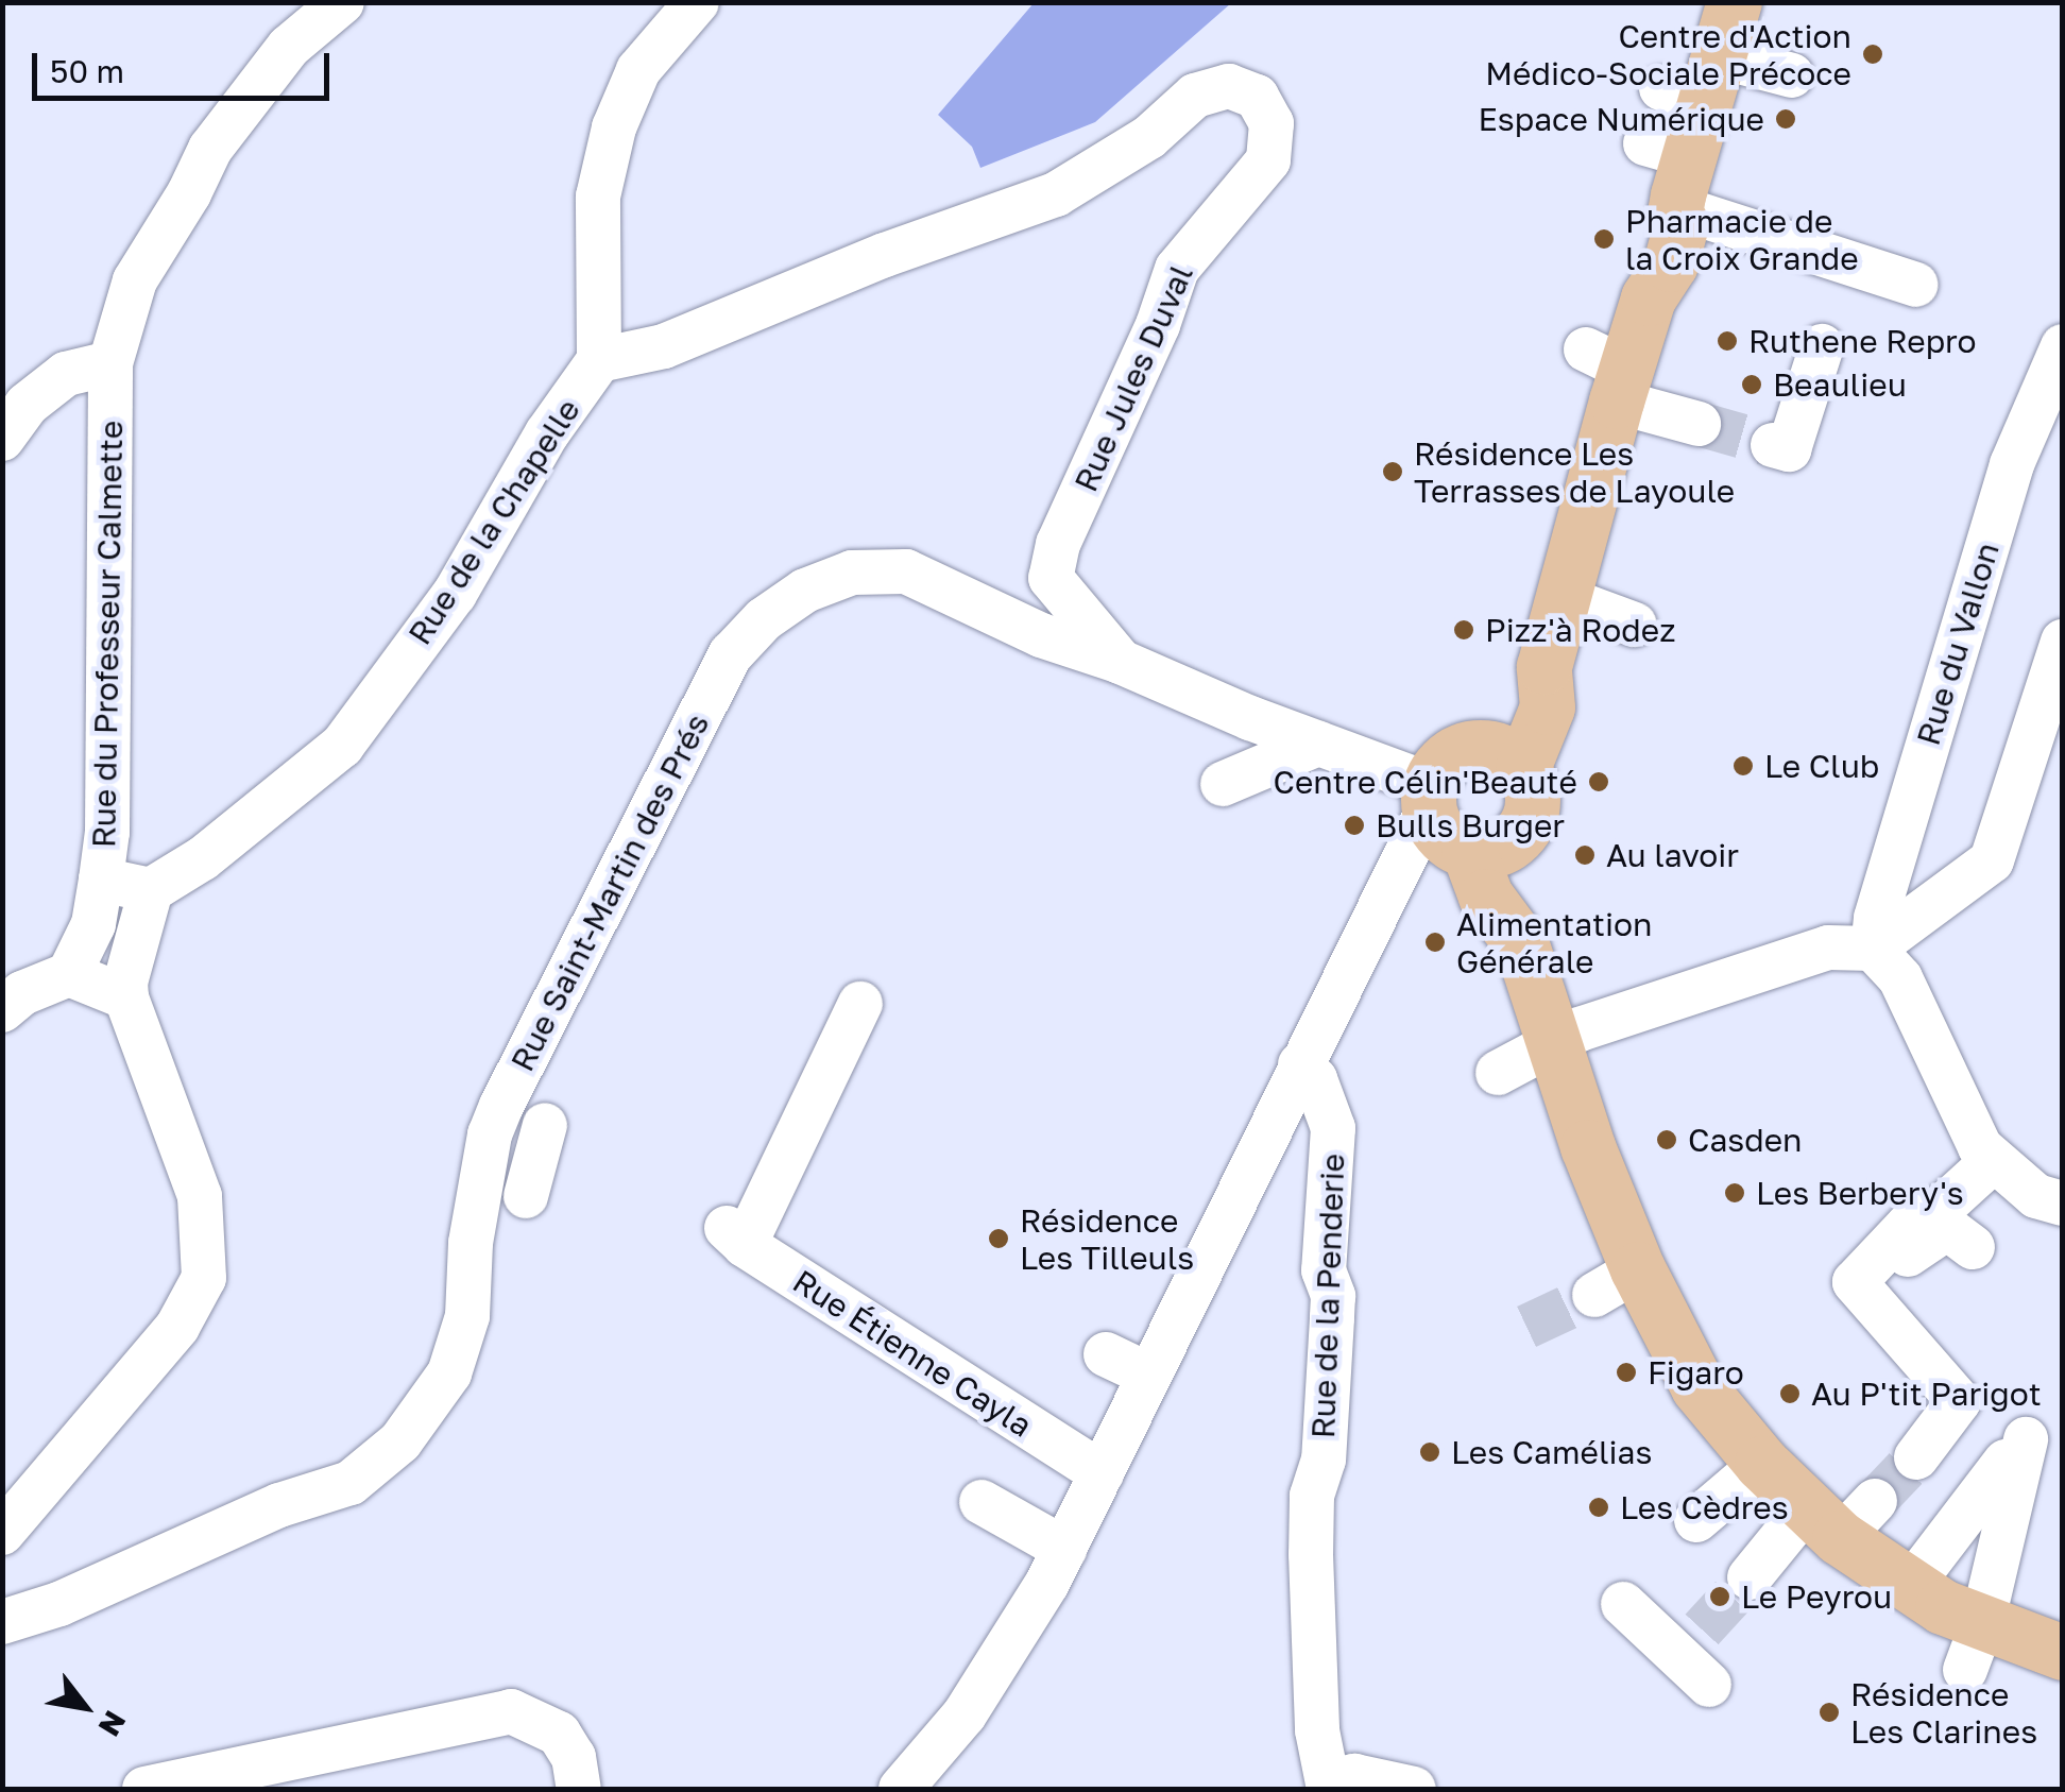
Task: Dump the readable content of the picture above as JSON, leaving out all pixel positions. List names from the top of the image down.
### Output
{
  "streets": {
    "street": [
      "Rue Jules Duval",
      "Rue de la Chapelle",
      "Rue du Professeur Calmette",
      "Rue du Vallon",
      "Rue Saint-Martin des Prés",
      "Rue de la Penderie",
      "Rue Étienne Cayla"
    ]
  },
  "crossings": [
    ["Rue Jules Duval", "Rue de la Chapelle"],
    ["Rue Jules Duval", "Rue Saint-Martin des Prés"],
    ["Rue de la Chapelle", "Rue du Professeur Calmette"]
  ],
  "places": [
    "Centre d'Action Médico-Sociale Précoce",
    "Espace Numérique",
    "Pharmacie de la Croix Grande",
    "Ruthene Repro",
    "Beaulieu",
    "Résidence Les Terrasses de Layoule",
    "Pizz'à Rodez",
    "Le Club",
    "Centre Célin'Beauté",
    "Bulls Burger",
    "Au lavoir",
    "Alimentation Générale",
    "Casden",
    "Les Berbery's",
    "Résidence Les Tilleuls",
    "Figaro",
    "Au P'tit Parigot",
    "Les Camélias",
    "Les Cèdres",
    "Le Peyrou",
    "Résidence Les Clarines"
  ],
  "scale_bar": "50 m",
  "north": "bottom right"
}
